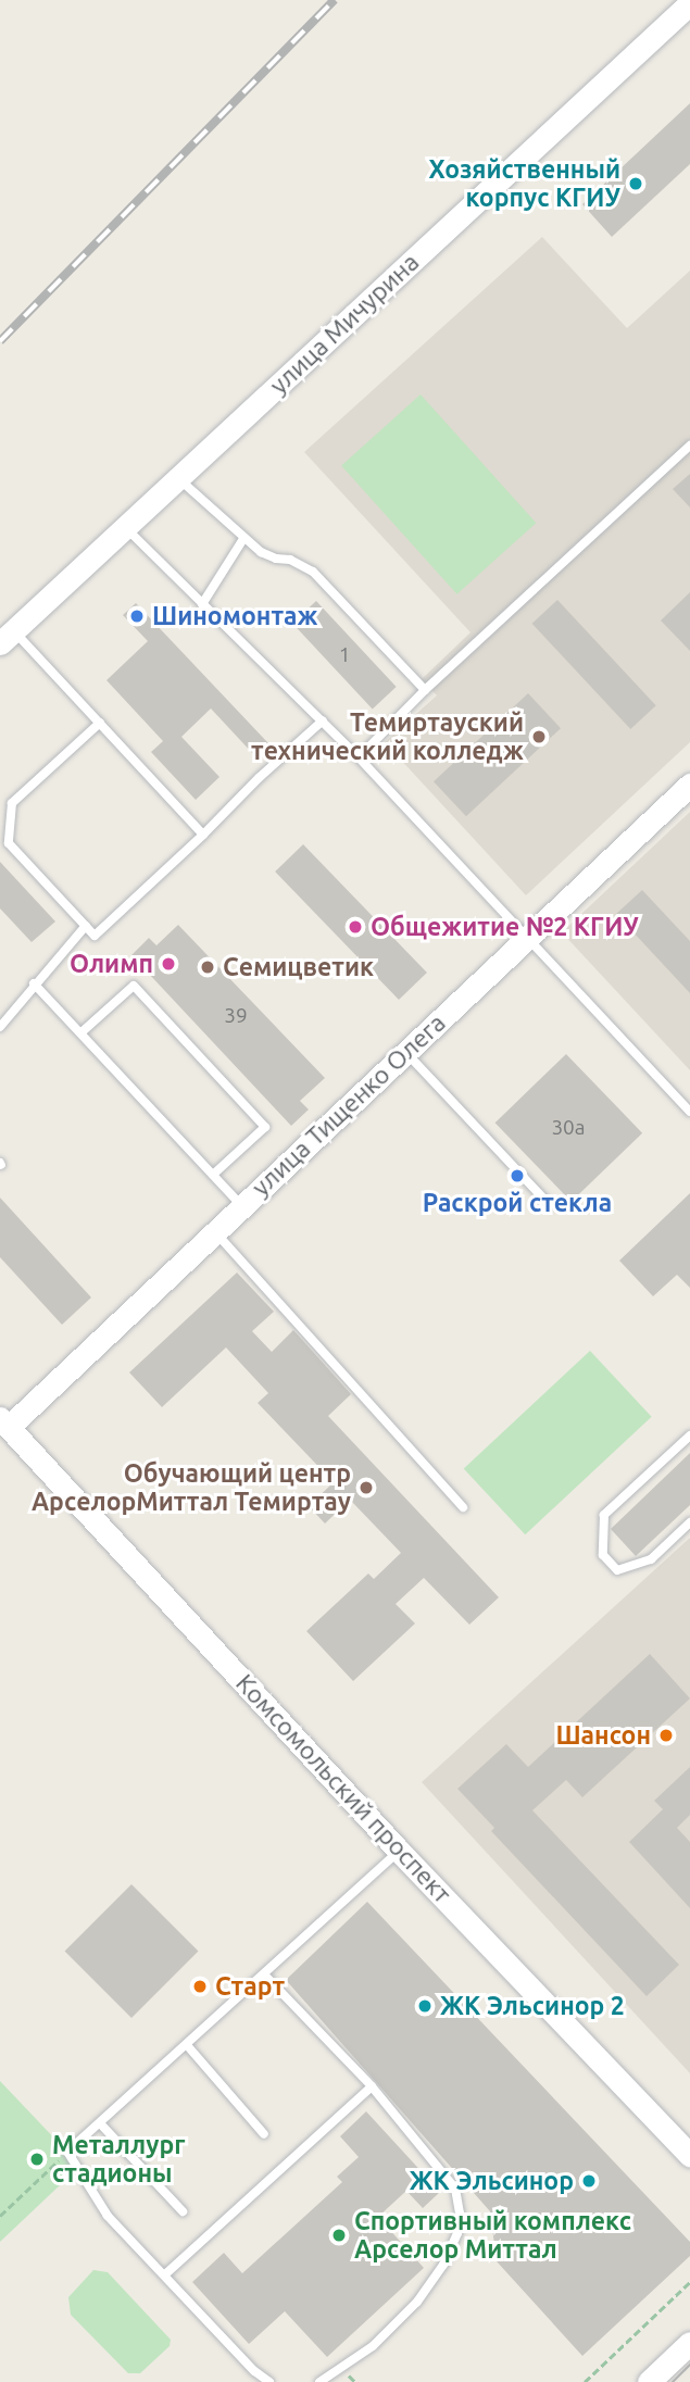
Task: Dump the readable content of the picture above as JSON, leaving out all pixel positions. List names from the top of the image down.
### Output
{
  "streets": {
    "street": ["улица Мичурина", "улица Тищенко Олега", "Комсомольский проспект"]
  },
  "crossings": [
    ["улица Тищенко Олега", "Комсомольский проспект"]
  ],
  "places": [
    "Хозяйственный корпус КГИУ",
    "Шиномонтаж",
    "Темиртауский технический колледж",
    "Общежитие №2 КГИУ",
    "Олимп",
    "Семицветик",
    "Раскрой стекла",
    "Обучающий центр АрселорМиттал Темиртау",
    "Шансон",
    "Старт",
    "ЖК Эльсинор 2",
    "Металлург стадионы",
    "ЖК Эльсинор",
    "Спортивный комплекс Арселор Миттал"
  ],
  "house_numbers": ["1", "39", "30а"]
}
